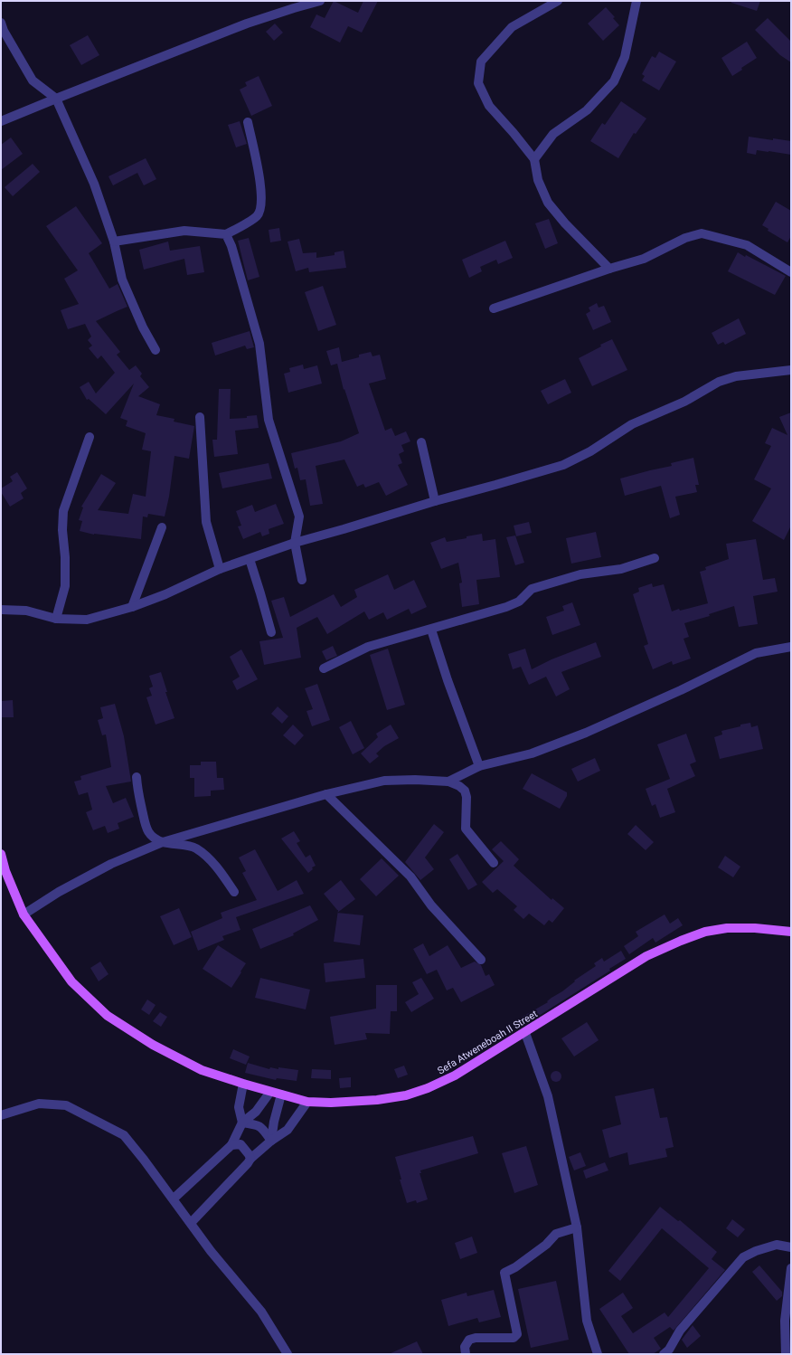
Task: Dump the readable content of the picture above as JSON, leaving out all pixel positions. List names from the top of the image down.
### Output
{
  "streets": {
    "main road": ["Sefa Atweneboah II Street"]
  }
}
